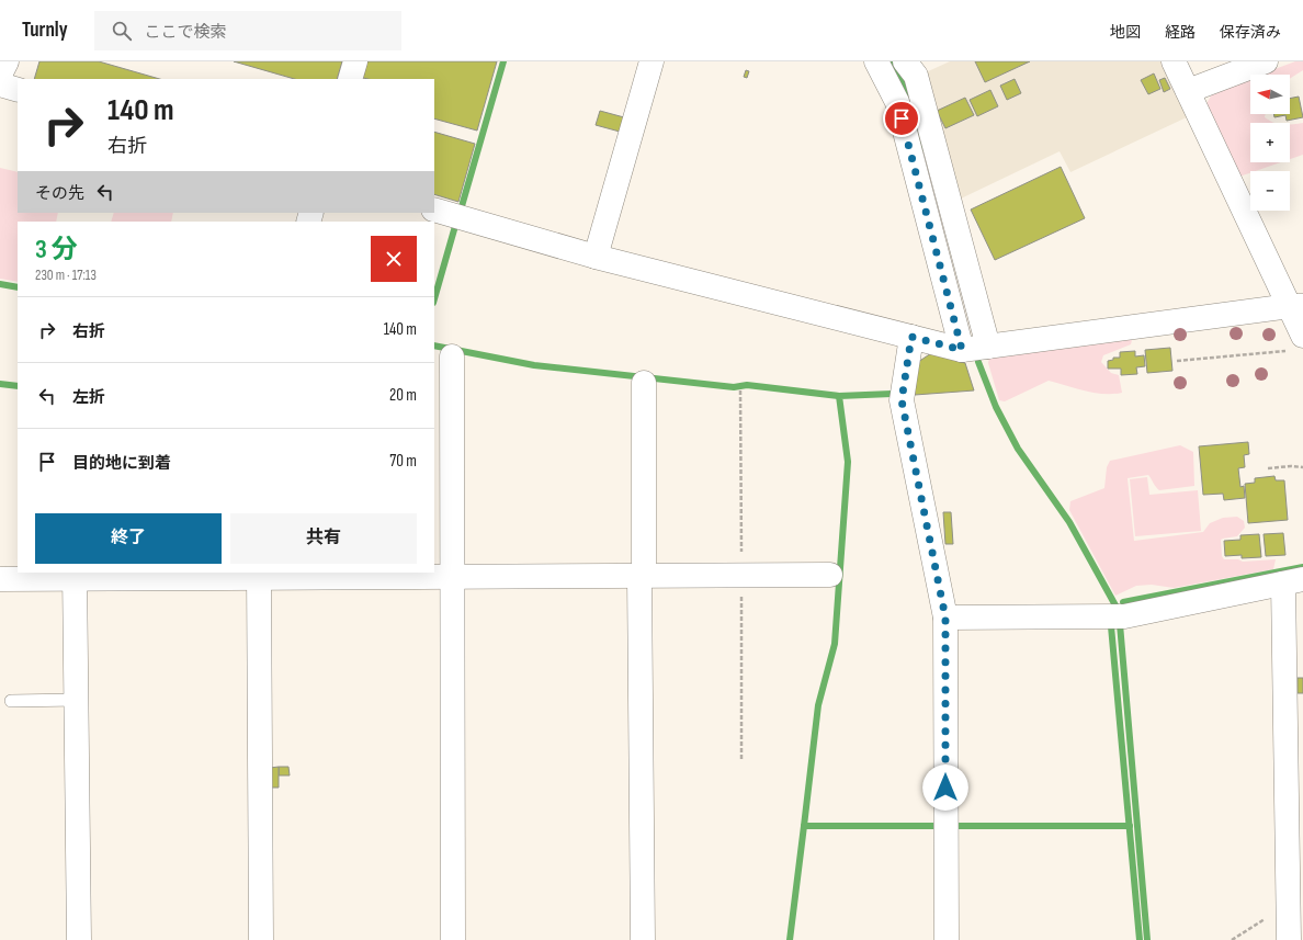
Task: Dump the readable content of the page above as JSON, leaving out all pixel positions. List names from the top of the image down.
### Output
{
  "north": "left",
  "page": {
    "header": "Turnly",
    "search": "ここで検索",
    "nav": ["地図", "経路", "保存済み"],
    "map_buttons": ["+", "−"],
    "turn": ["140 m", "右折"],
    "then": "その先",
    "heading": ["3 分", "230 m · 17:13"],
    "list": [
      {
        "name": "右折",
        "value": "140 m"
      },
      {
        "name": "左折",
        "value": "20 m"
      },
      {
        "name": "目的地に到着",
        "value": "70 m"
      }
    ],
    "buttons": ["終了", "共有"]
  }
}
